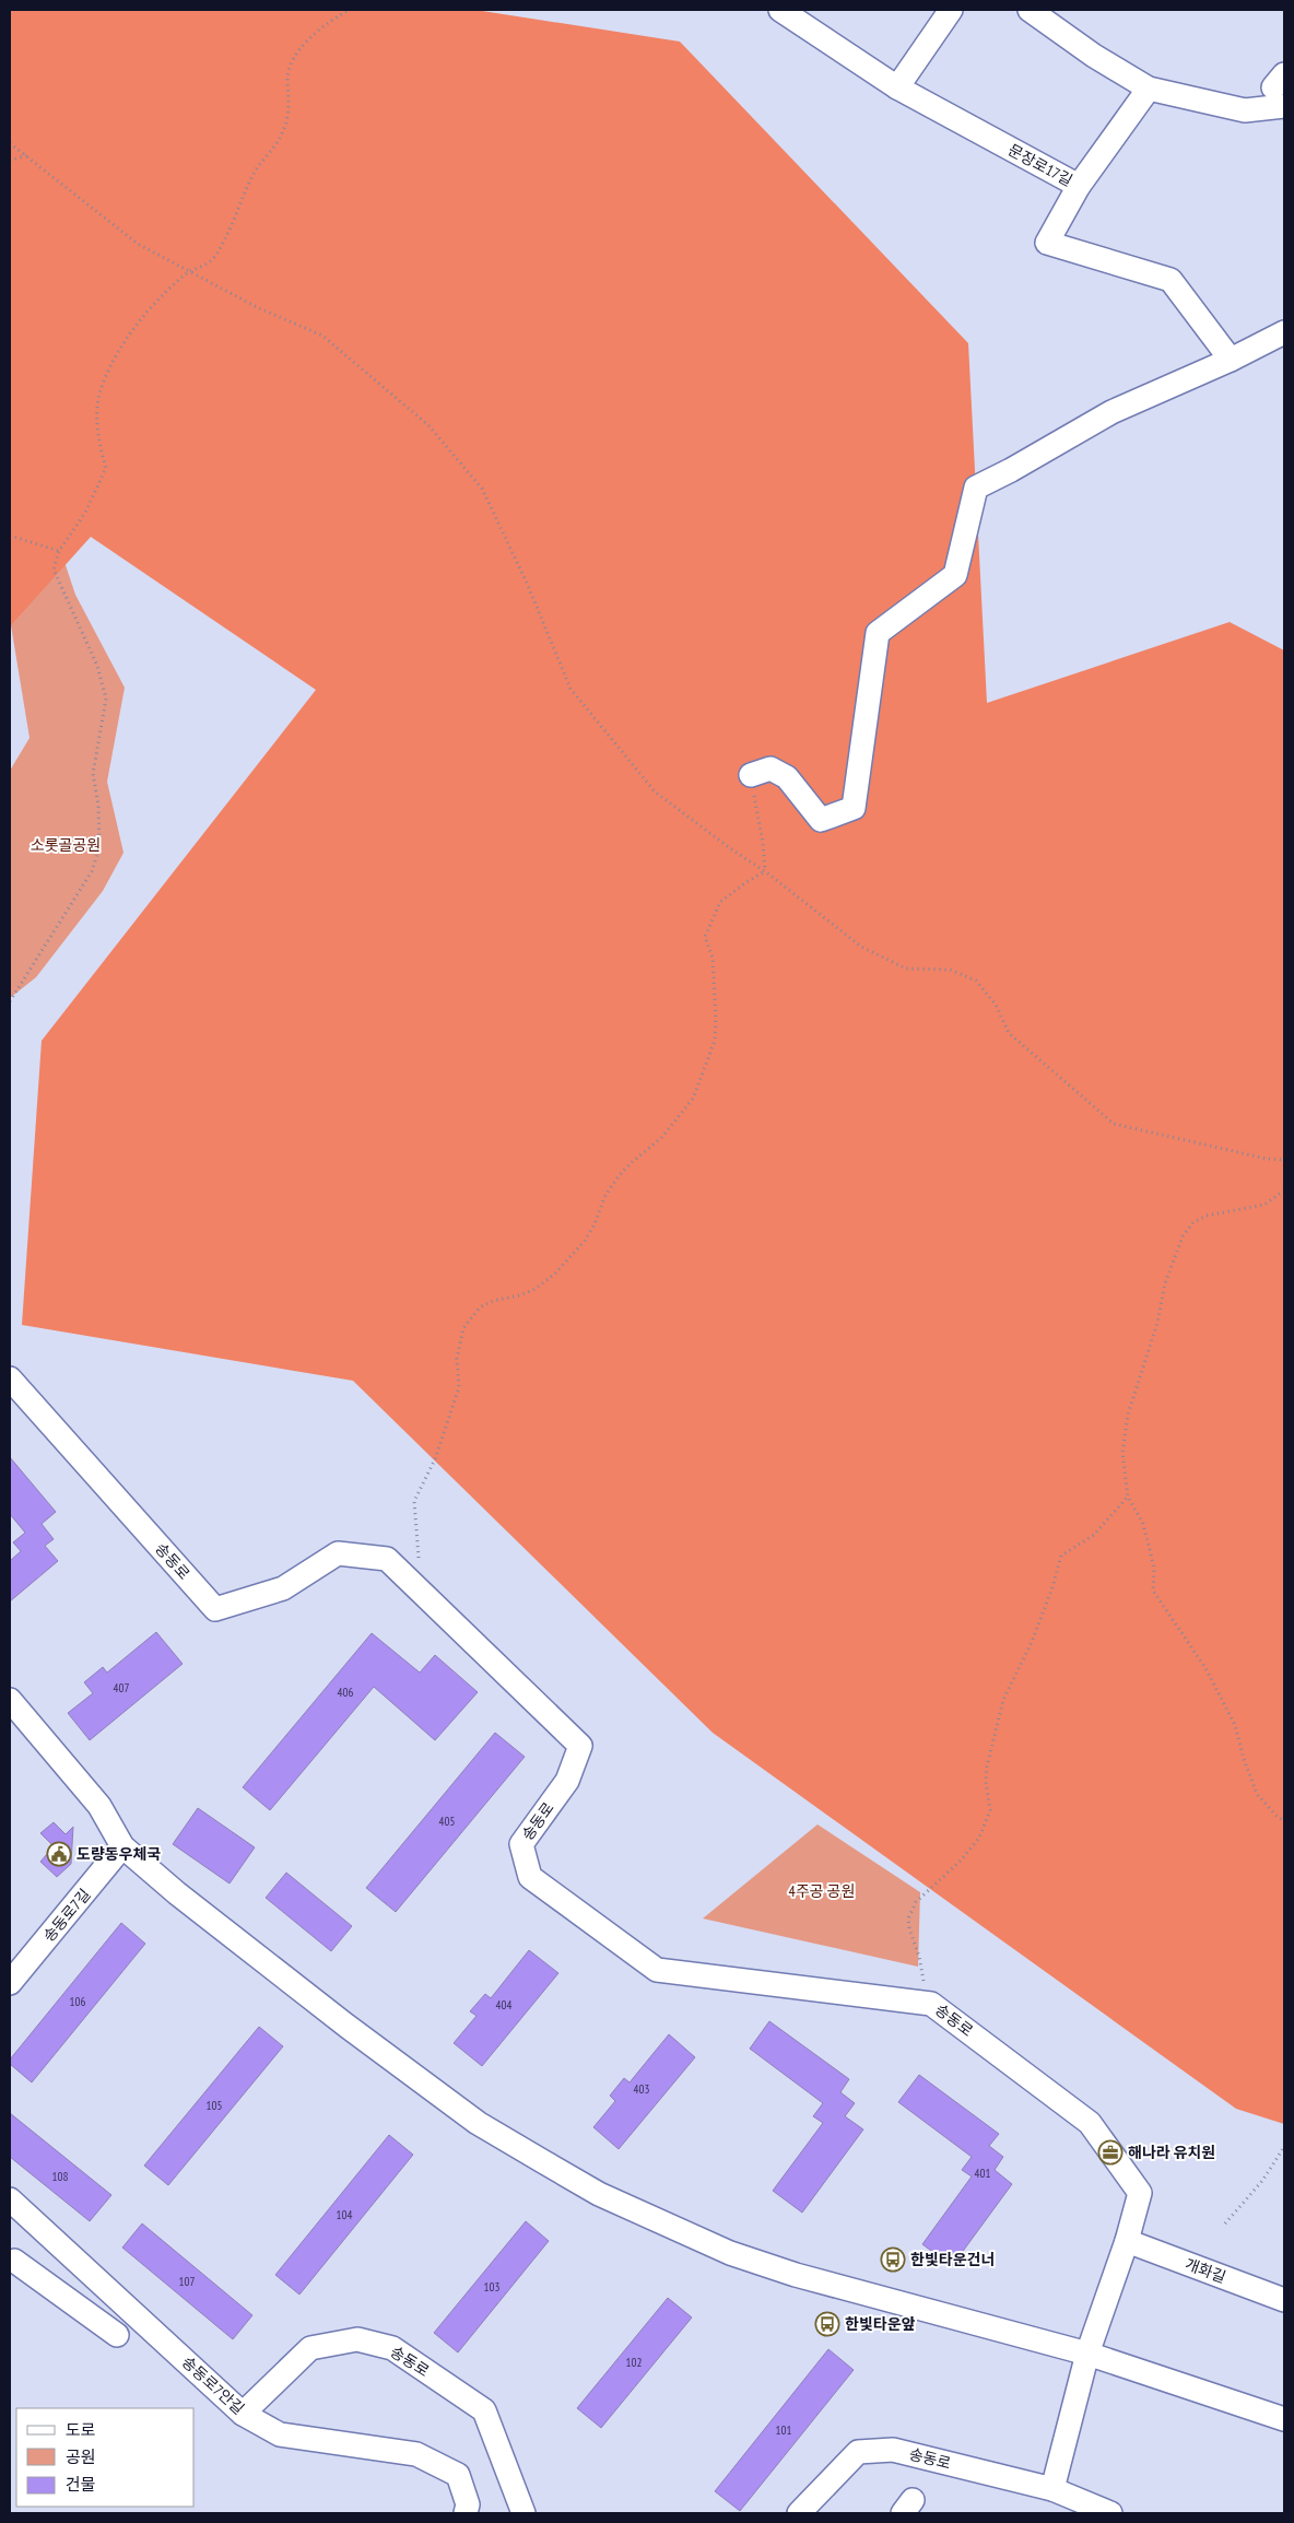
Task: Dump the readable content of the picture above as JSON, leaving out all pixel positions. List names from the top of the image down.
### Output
{
  "streets": {
    "street": [
      "문장로17길",
      "송동로",
      "송동로7길",
      "개화길",
      "송동로7안길"
    ]
  },
  "crossings": [
    ["송동로", "개화길"],
    ["송동로", "송동로7안길"]
  ],
  "parks": ["소롯골공원", "4주공 공원"],
  "places": {
    "public building": ["도량동우체국"],
    "office": ["해나라 유치원"],
    "bus stop": ["한빛타운건너", "한빛타운앞"]
  },
  "house_numbers": [
    "407",
    "406",
    "405",
    "106",
    "404",
    "403",
    "105",
    "401",
    "108",
    "104",
    "107",
    "103",
    "102",
    "101"
  ],
  "legend": ["도로", "공원", "건물"]
}
